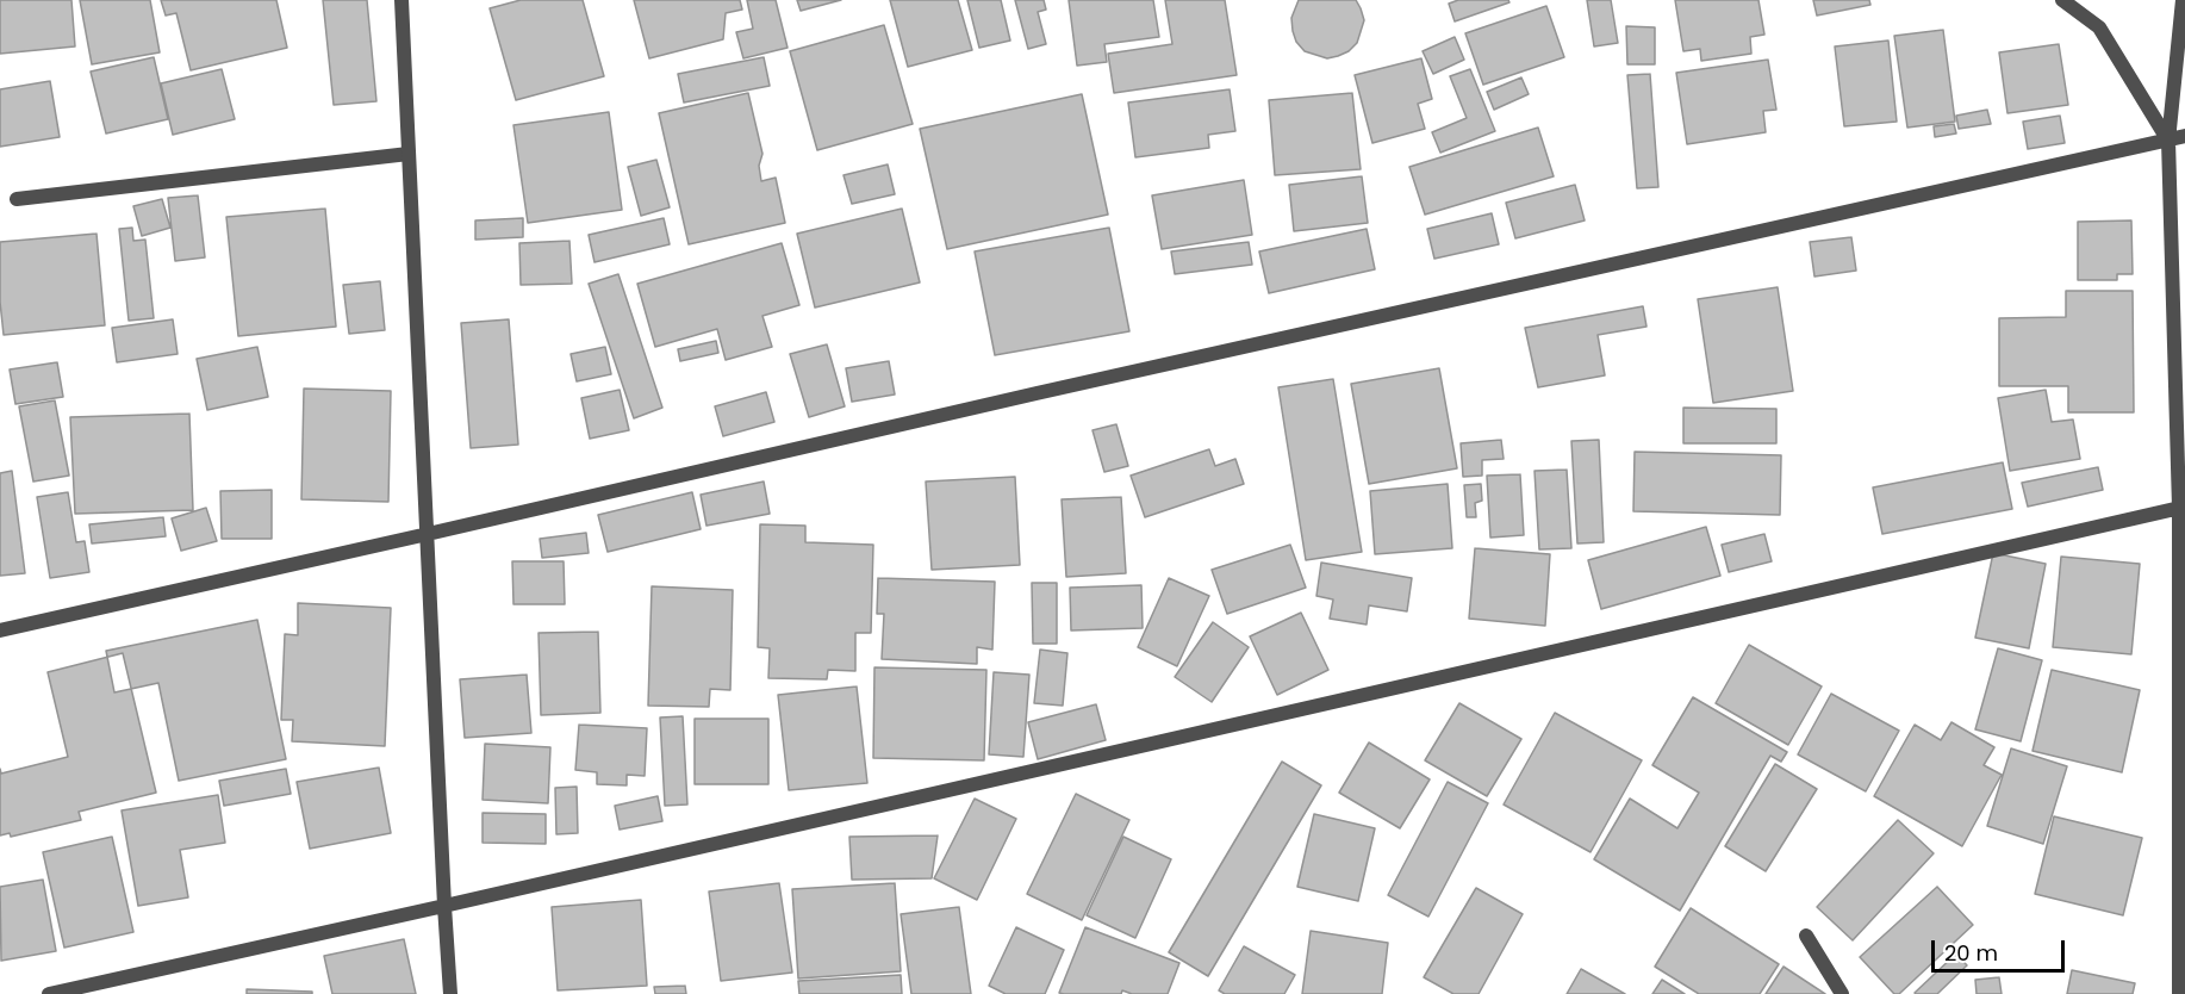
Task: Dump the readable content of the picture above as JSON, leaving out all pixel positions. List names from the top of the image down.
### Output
{
  "scale_bar": "20 m"
}
